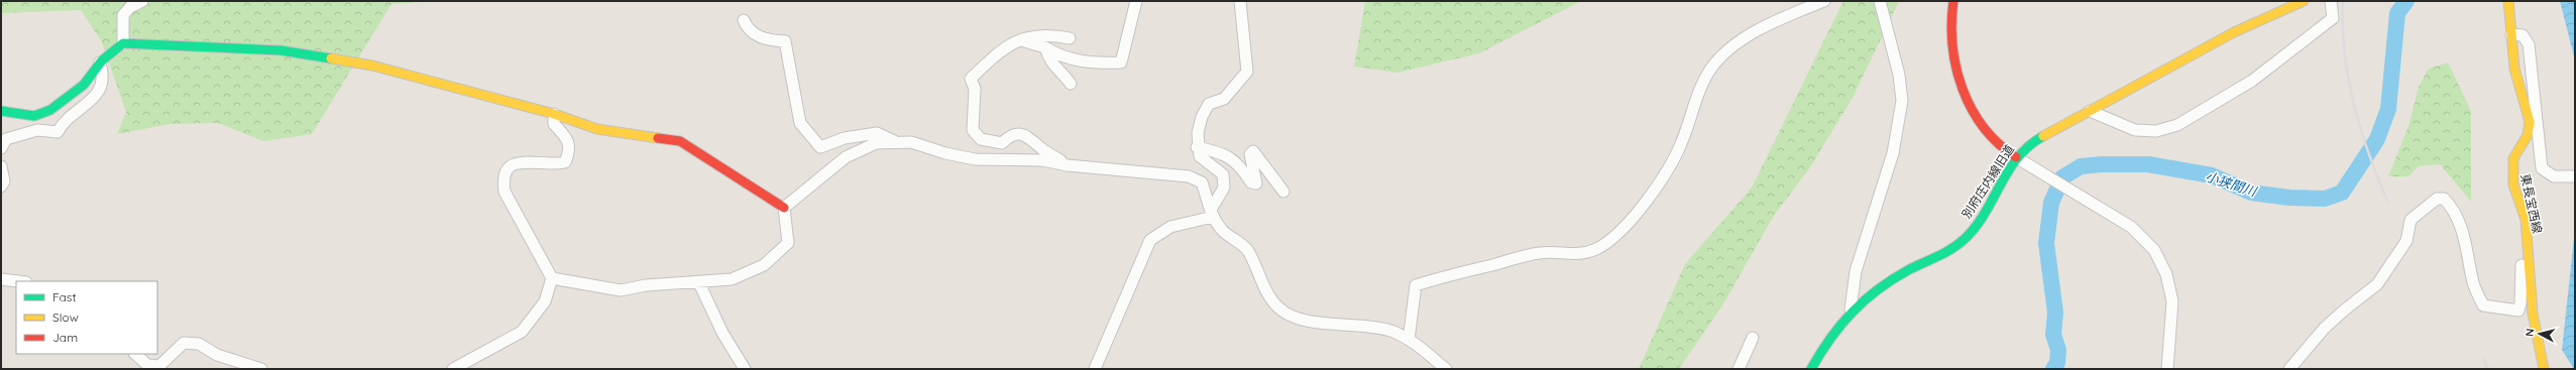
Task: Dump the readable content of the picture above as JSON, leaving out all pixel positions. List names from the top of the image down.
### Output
{
  "streets": {
    "street": ["別府庄内線旧道", "東長宝西線"]
  },
  "water": ["小狭間川"],
  "legend": ["Fast", "Slow", "Jam"],
  "north": "left"
}
